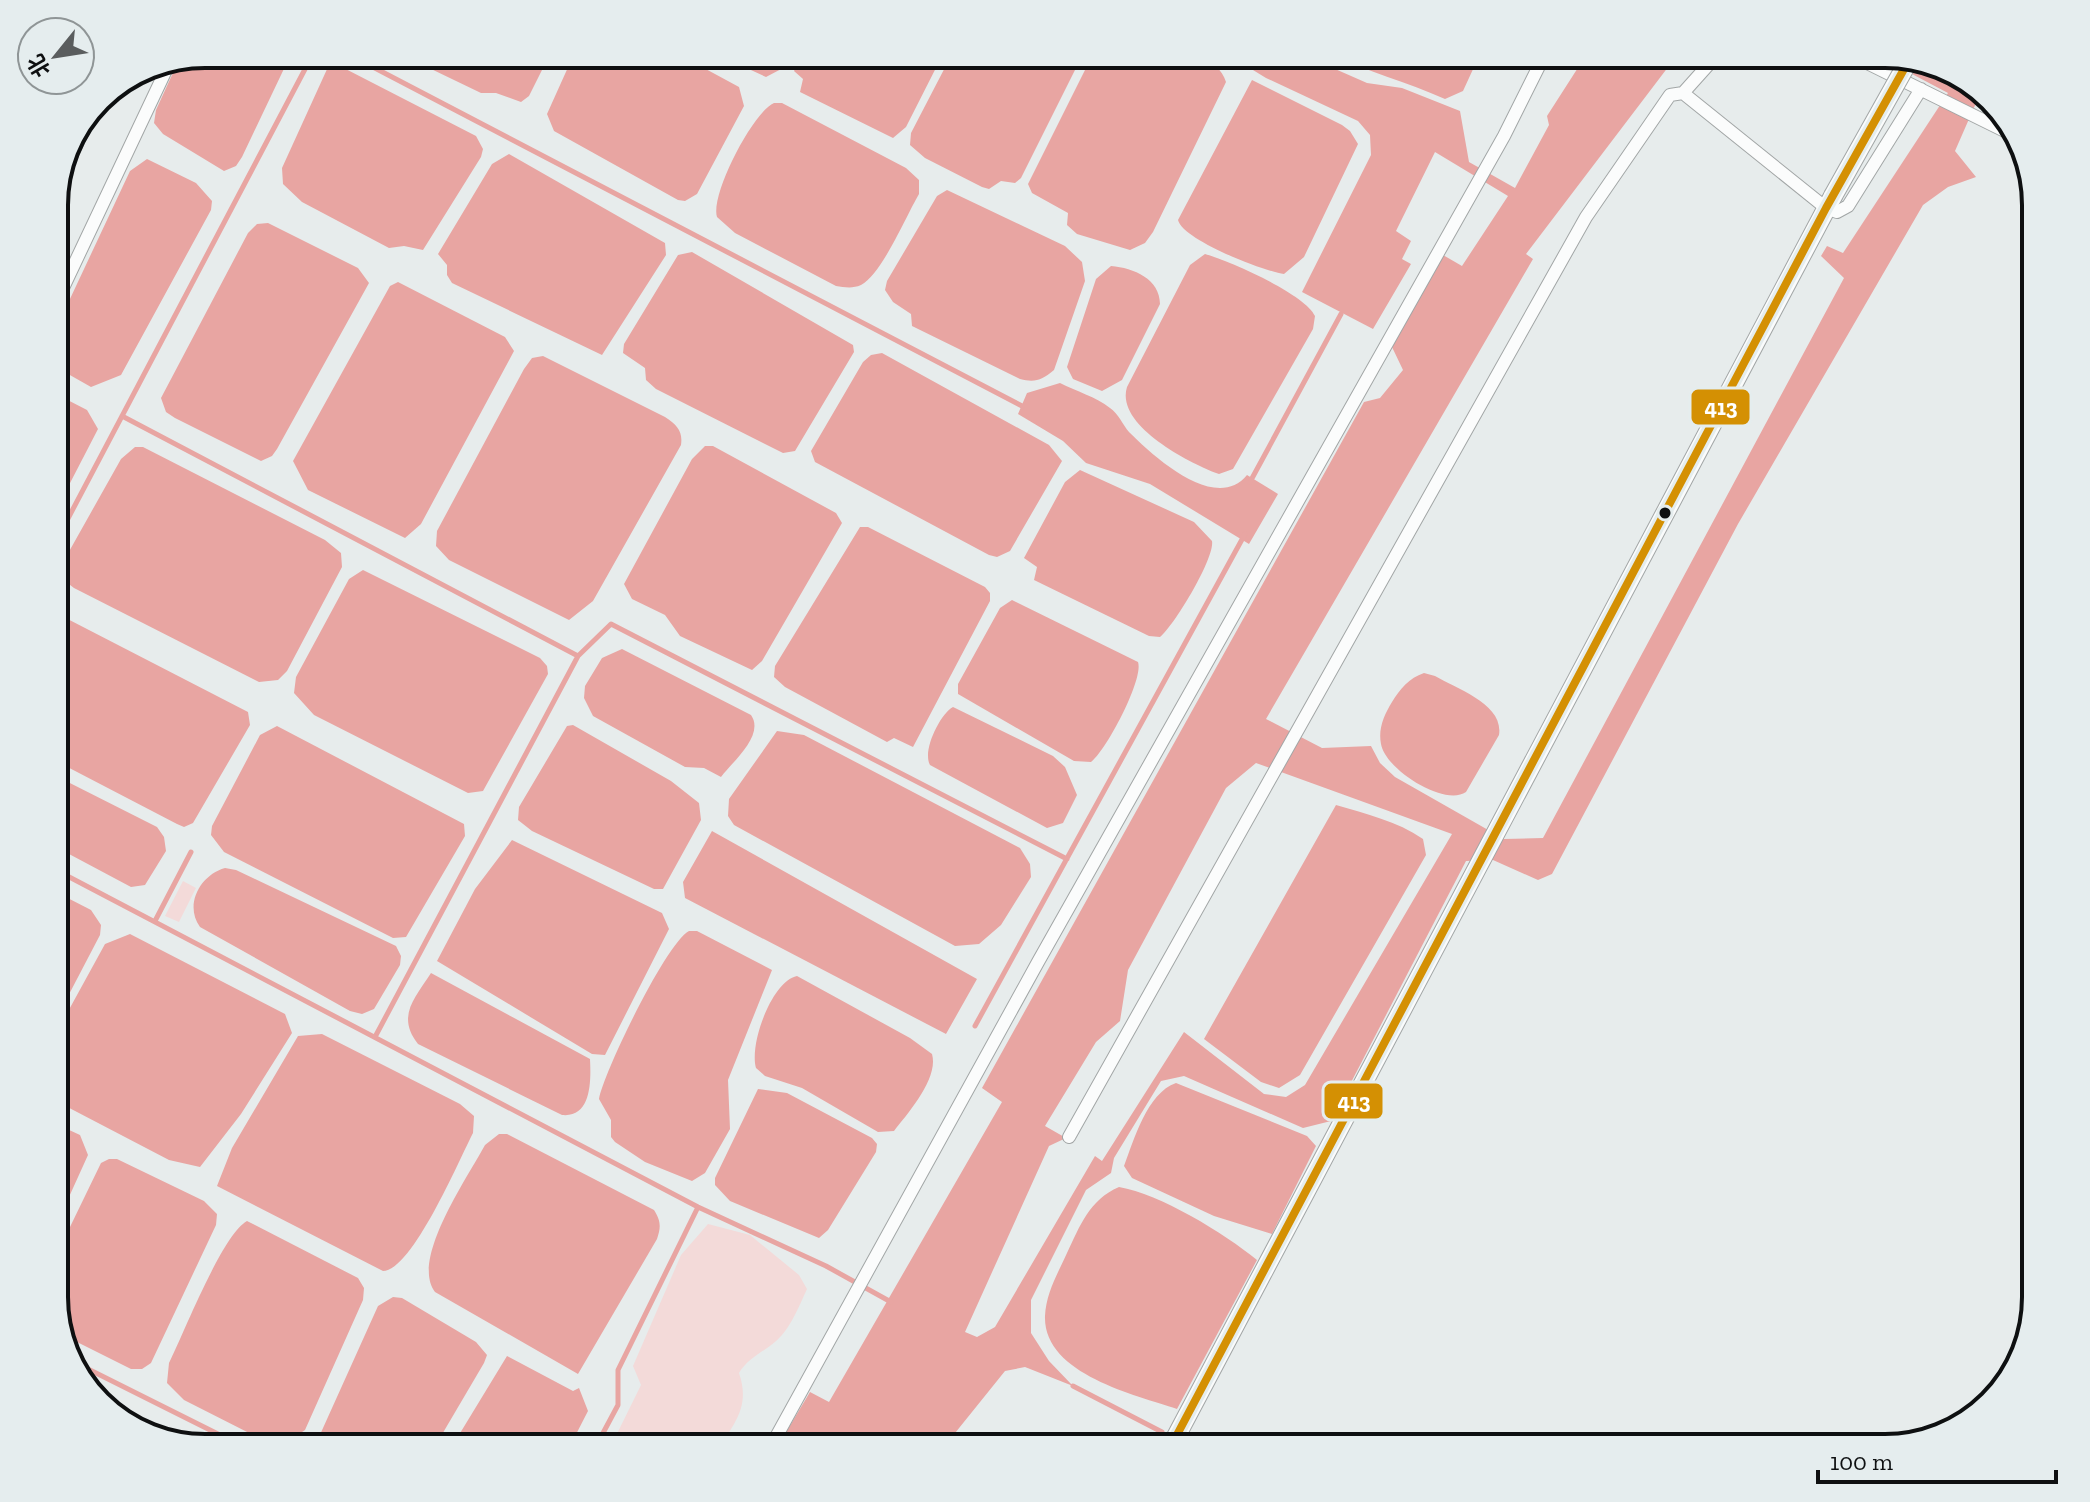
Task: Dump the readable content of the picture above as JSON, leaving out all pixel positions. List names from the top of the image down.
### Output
{
  "lines": ["transit line 413"],
  "scale_bar": "100 m",
  "north": "bottom left"
}
